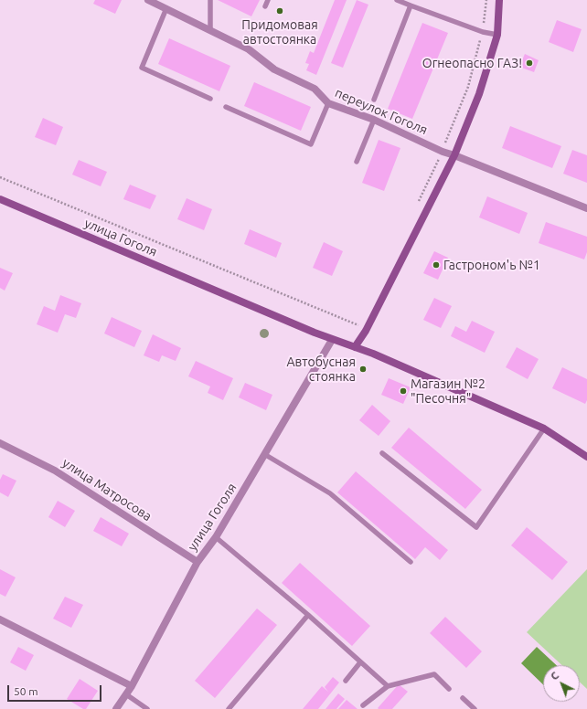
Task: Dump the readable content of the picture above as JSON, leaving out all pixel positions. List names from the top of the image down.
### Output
{
  "streets": {
    "main road": ["улица Гоголя"],
    "street": ["переулок Гоголя", "улица Матросова"]
  },
  "crossings": [
    ["улица Гоголя", "улица Матросова"]
  ],
  "places": [
    "Придомовая автостоянка",
    "Огнеопасно ГАЗ!",
    "Гастроном'ь №1",
    "Автобусная стоянка",
    "Магазин №2 \"Песочня\""
  ],
  "scale_bar": "50 m",
  "north": "top left"
}
